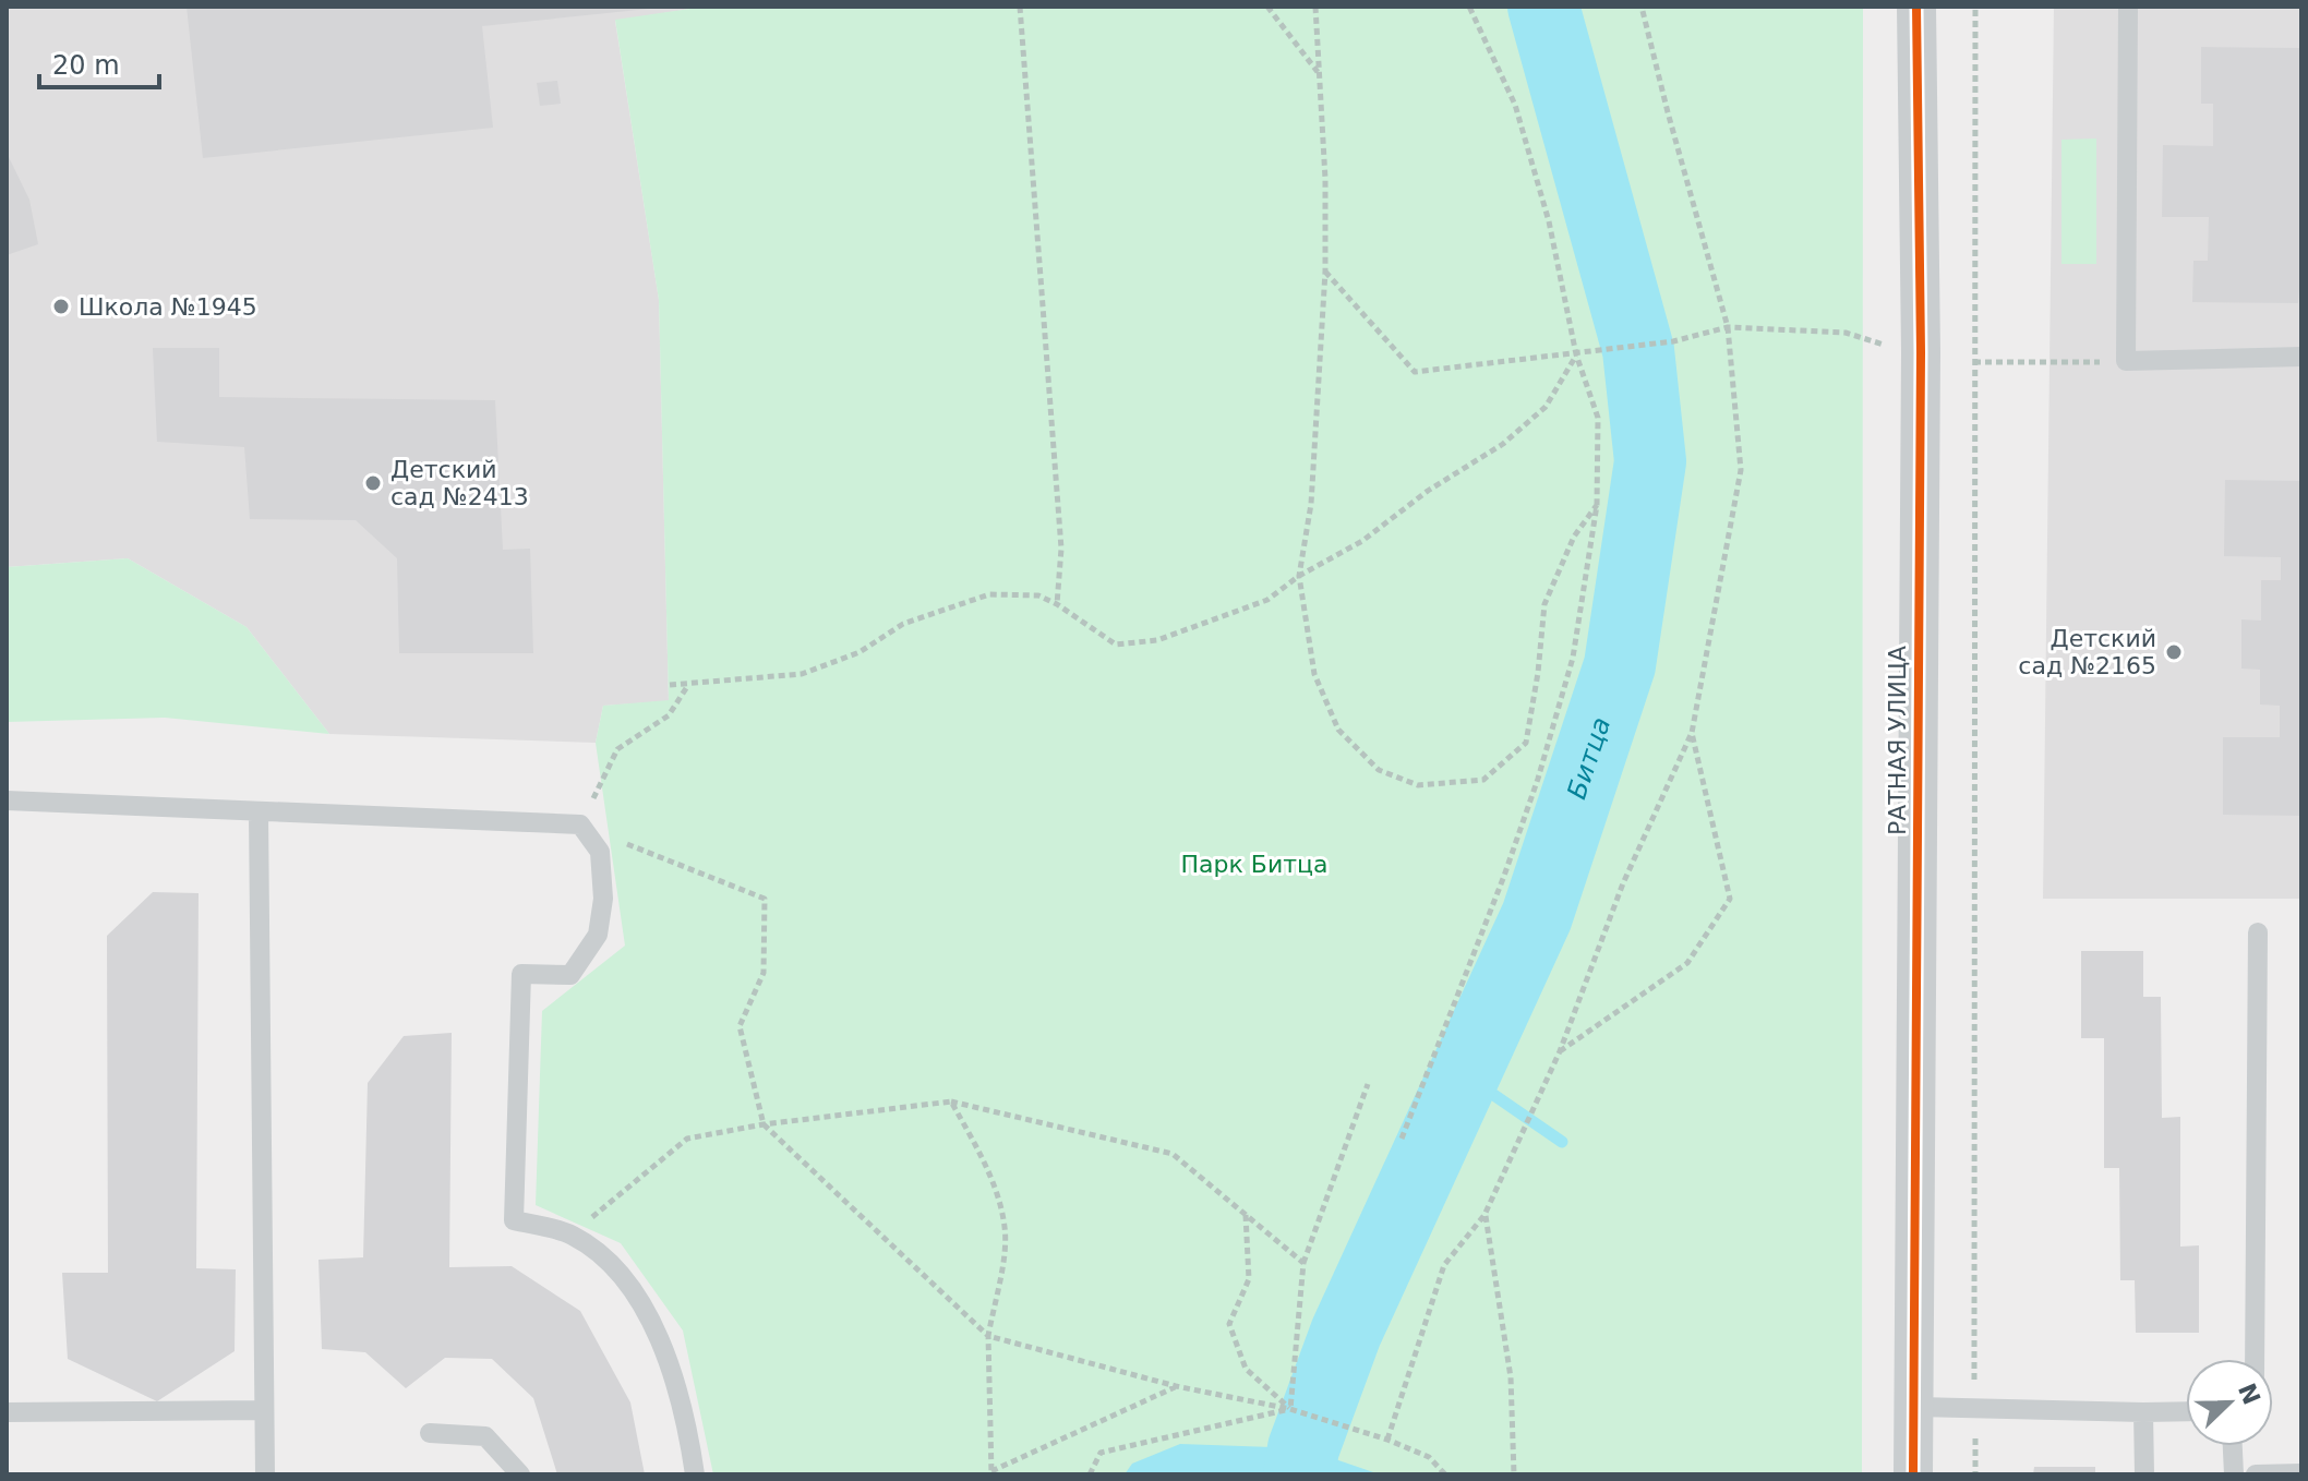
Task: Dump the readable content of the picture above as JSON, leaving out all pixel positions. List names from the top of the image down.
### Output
{
  "streets": {
    "street": ["РАТНАЯ УЛИЦА"]
  },
  "water": ["Битца"],
  "parks": ["Парк Битца"],
  "places": ["Школа №1945", "Детский сад №2413", "Детский сад №2165"],
  "scale_bar": "20 m",
  "north": "top right"
}
